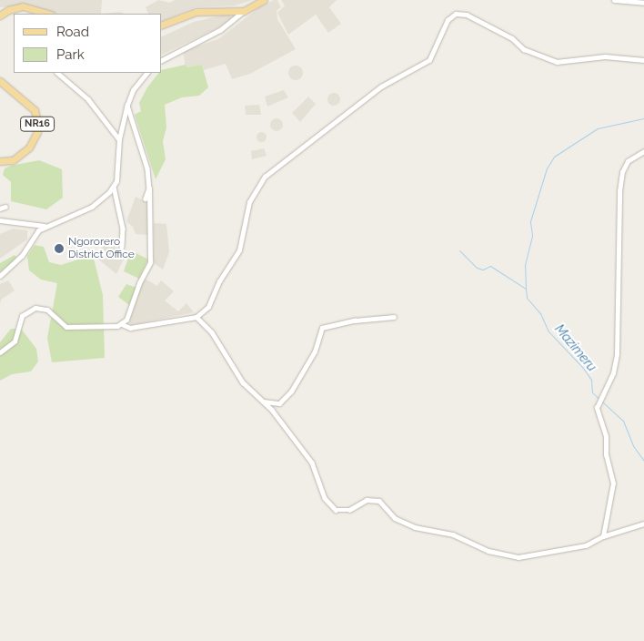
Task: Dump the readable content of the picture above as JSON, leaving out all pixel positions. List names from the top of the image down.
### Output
{
  "streets": {
    "main road": ["NR16"]
  },
  "water": ["Mazimeru"],
  "places": ["Ngororero District Office"],
  "legend": ["Road", "Park"]
}
